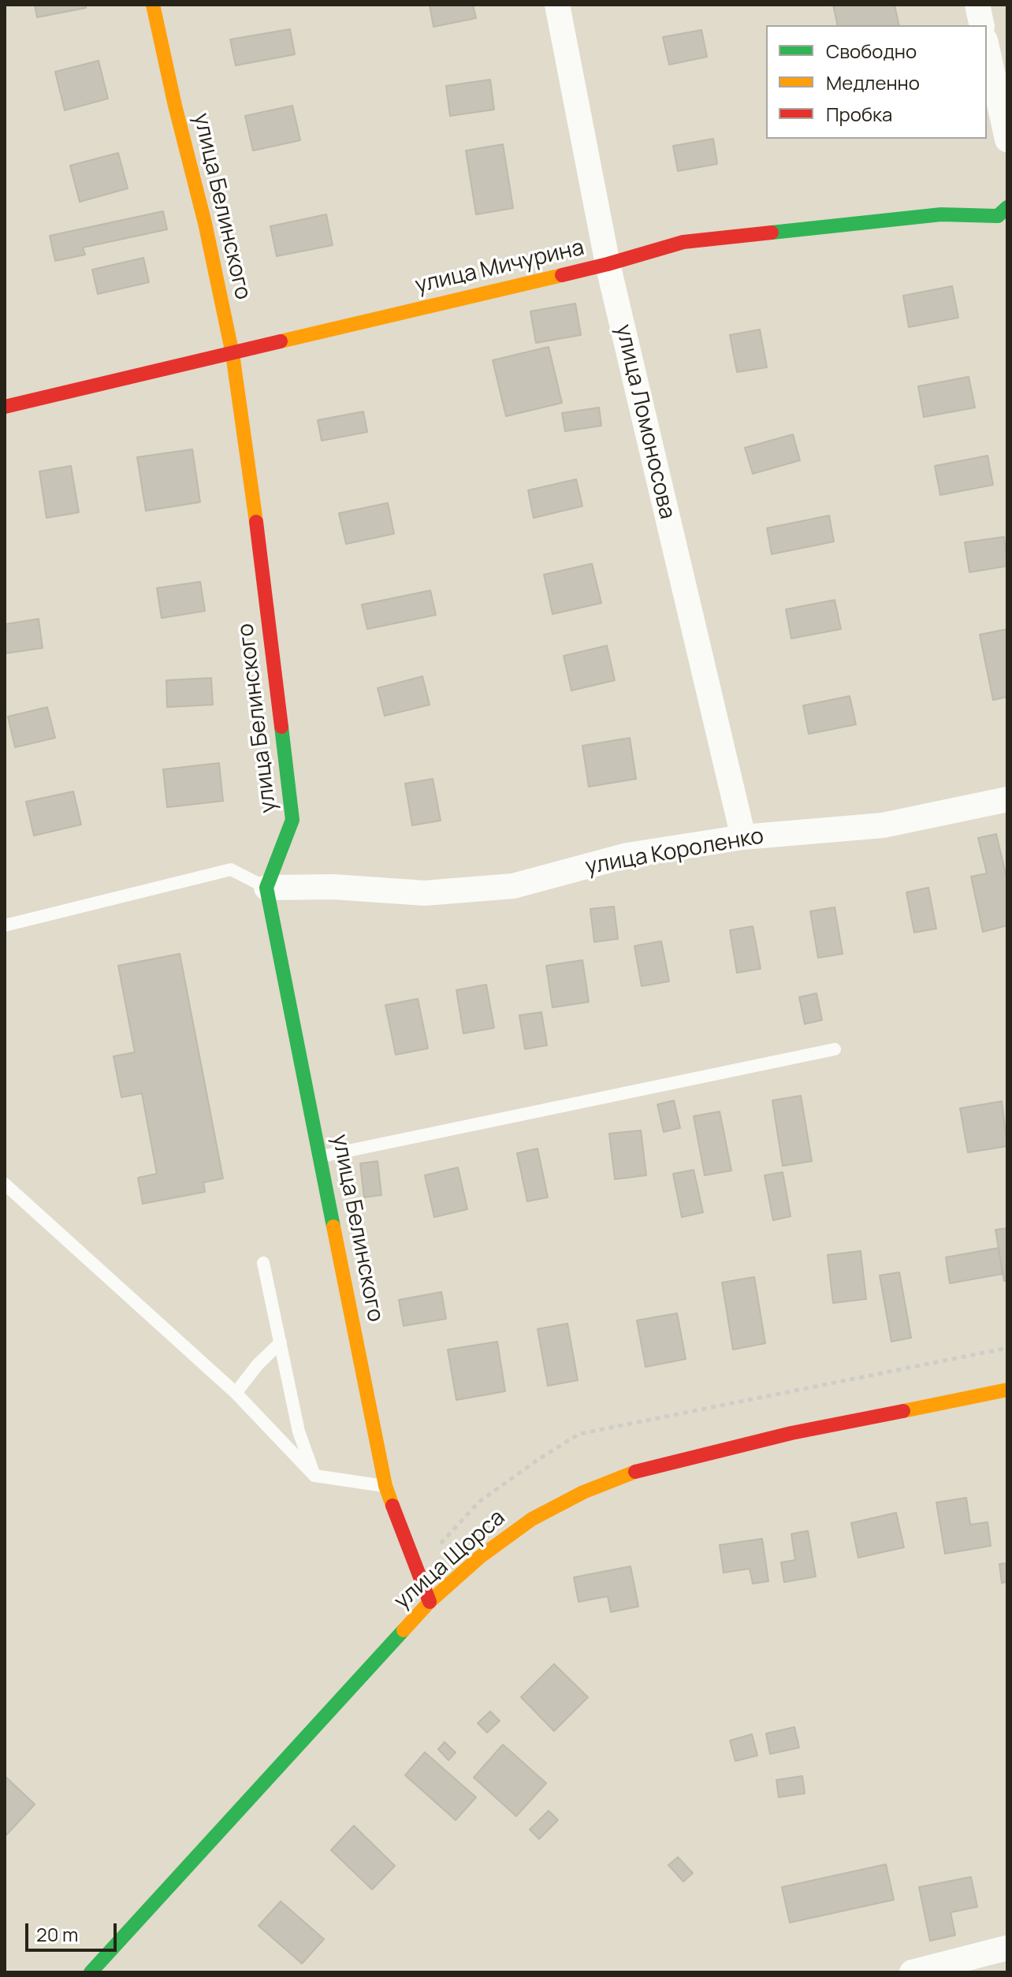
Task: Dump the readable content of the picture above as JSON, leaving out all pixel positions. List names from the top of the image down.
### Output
{
  "streets": {
    "street": [
      "улица Белинского",
      "улица Мичурина",
      "улица Ломоносова",
      "улица Короленко",
      "улица Щорса"
    ]
  },
  "crossings": [
    ["улица Белинского", "улица Мичурина"],
    ["улица Белинского", "улица Короленко"],
    ["улица Белинского", "улица Щорса"],
    ["улица Мичурина", "улица Ломоносова"],
    ["улица Ломоносова", "улица Короленко"]
  ],
  "legend": ["Свободно", "Медленно", "Пробка"],
  "scale_bar": "20 m"
}
